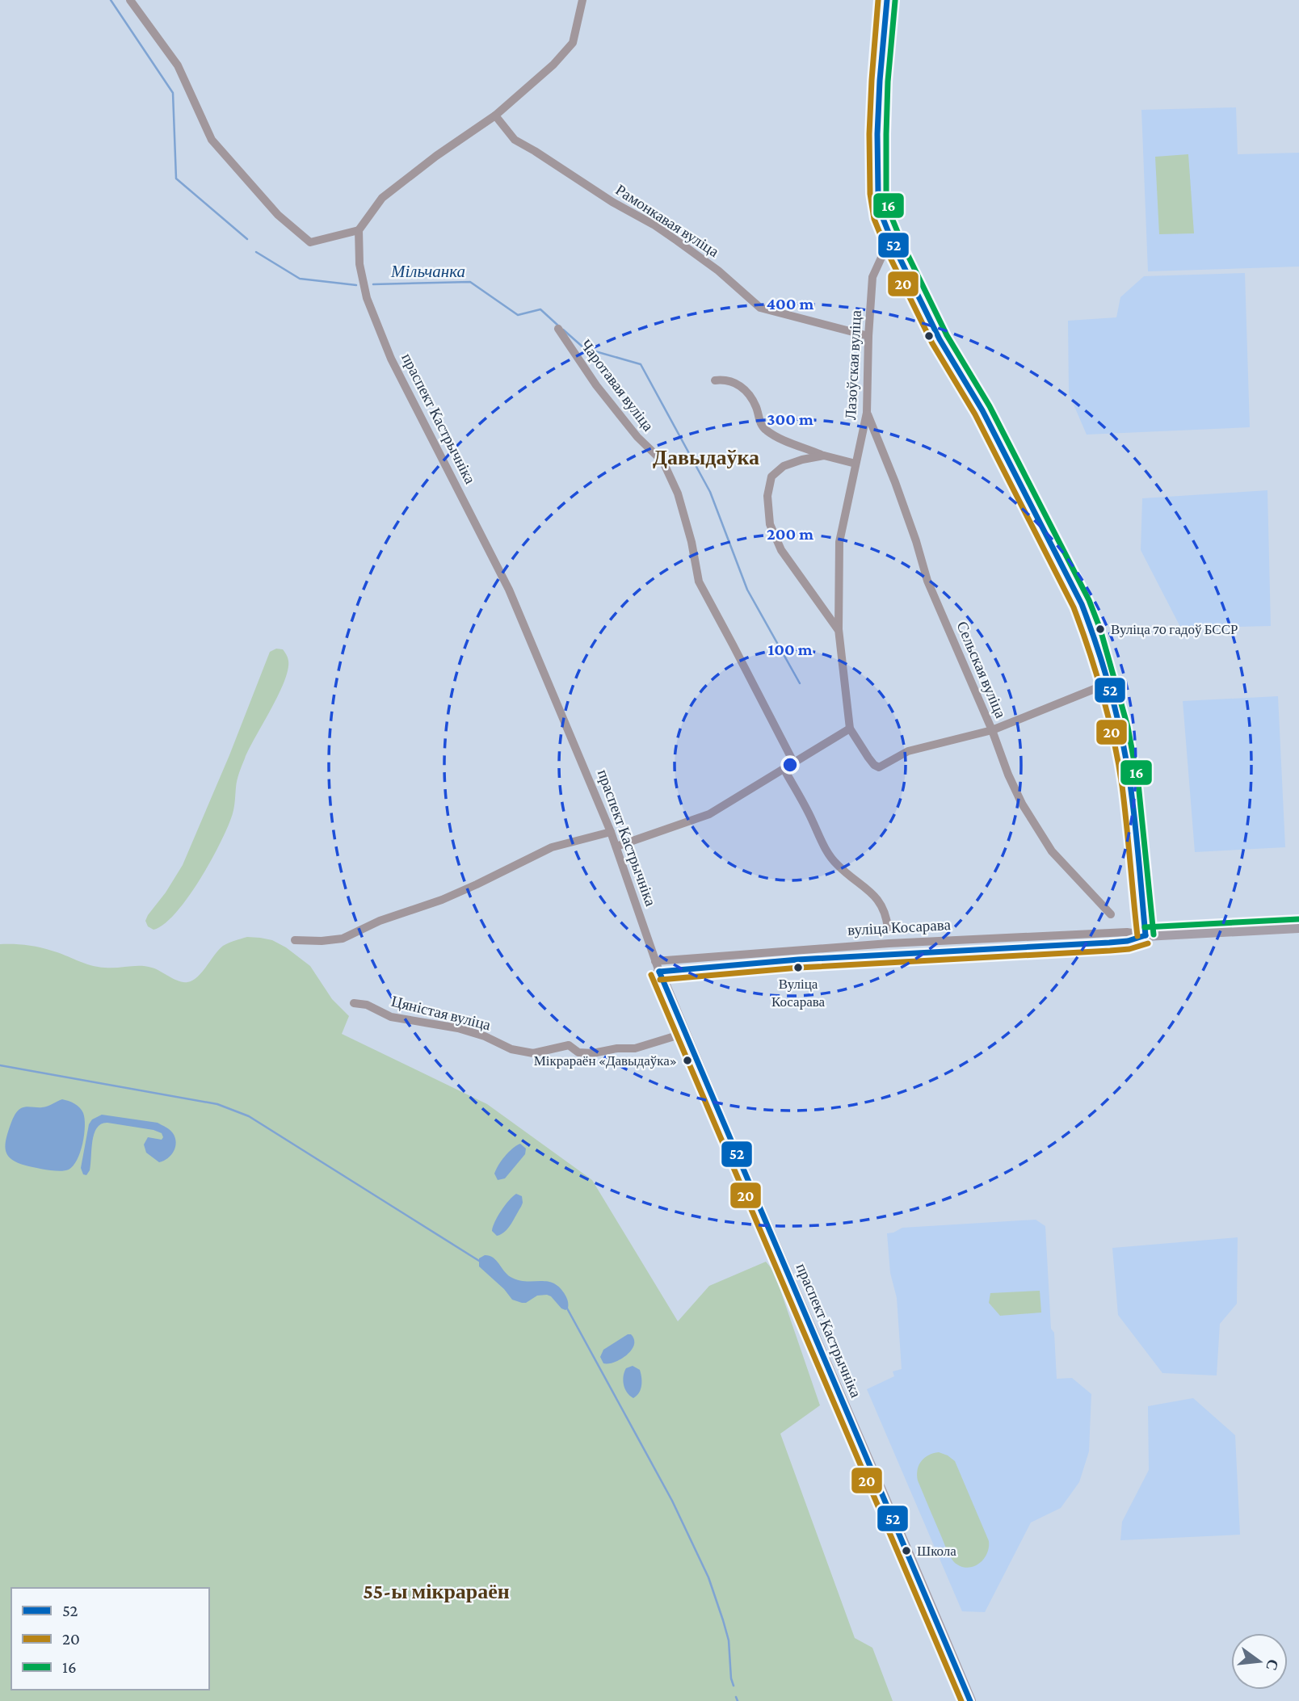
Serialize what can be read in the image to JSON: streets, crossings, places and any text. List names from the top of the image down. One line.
{"streets":{"street":["Рамонкавая вуліца","Лазоўская вуліца","Чаротавая вуліца","праспект Кастрычніка","Сельская вуліца","вуліца Косарава","Цяністая вуліца"]},"crossings":[["Рамонкавая вуліца","Лазоўская вуліца"],["Лазоўская вуліца","Сельская вуліца"],["праспект Кастрычніка","вуліца Косарава"],["праспект Кастрычніка","Цяністая вуліца"]],"districts":["Давыдаўка","55-ы мікрараён"],"water":["Мільчанка"],"places":["Вуліца 70 гадоў БССР","Вуліца Косарава","Мікрараён «Давыдаўка»","Школа"],"lines":["transit line 52","transit line 20","transit line 16"],"legend":["52","20","16"],"north":"right","rings":["400 m","300 m","200 m","100 m"]}
